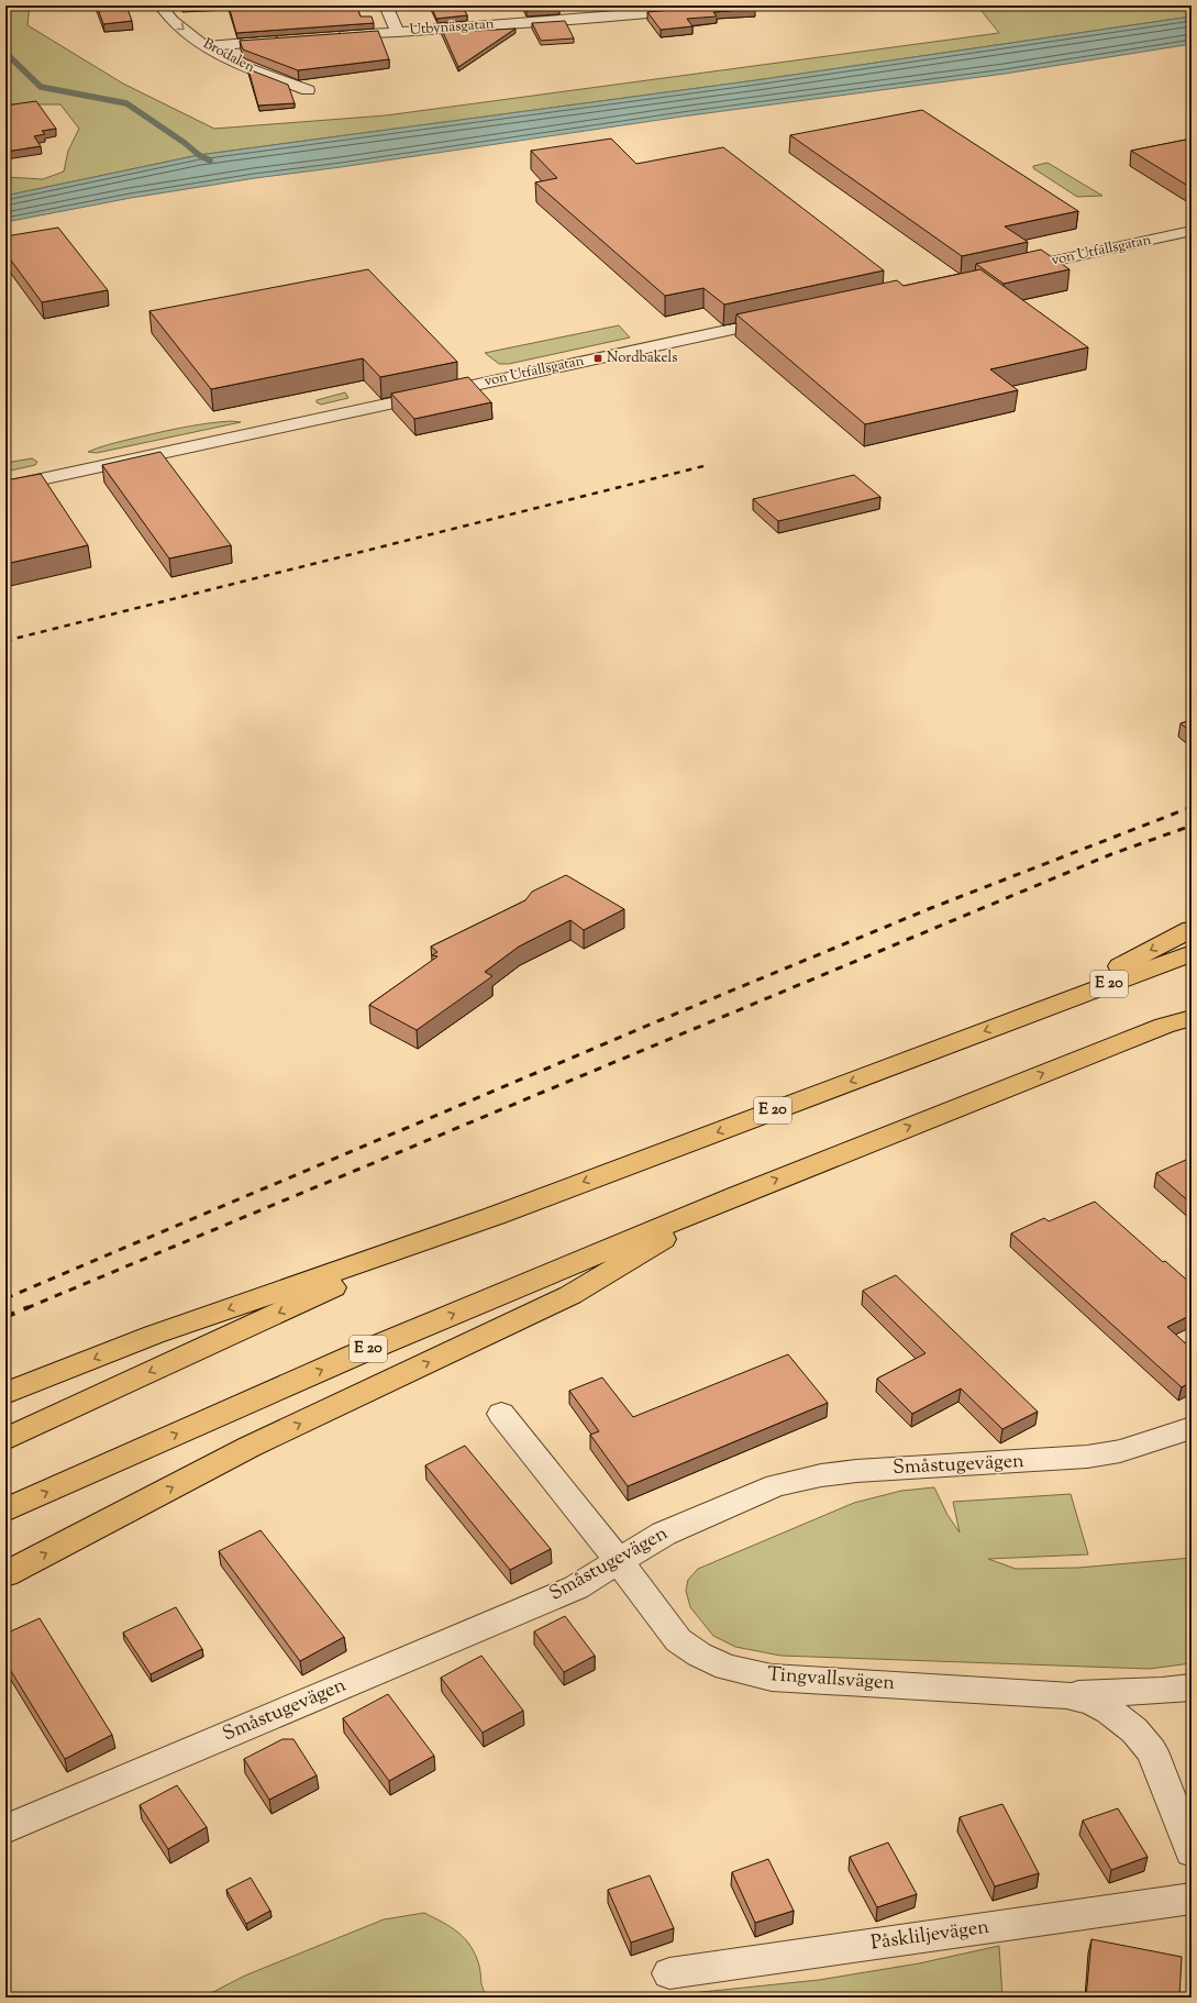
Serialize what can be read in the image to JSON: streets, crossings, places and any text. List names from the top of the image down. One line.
{"streets":{"highway":["E 20"],"street":["Utbynäsgatan","Brodalen","von Utfallsgatan","Småstugevägen","Tingvallsvägen","Påskliljevägen"]},"crossings":[["Småstugevägen","Tingvallsvägen"]],"places":{"transit":["Nordbakels"]}}
